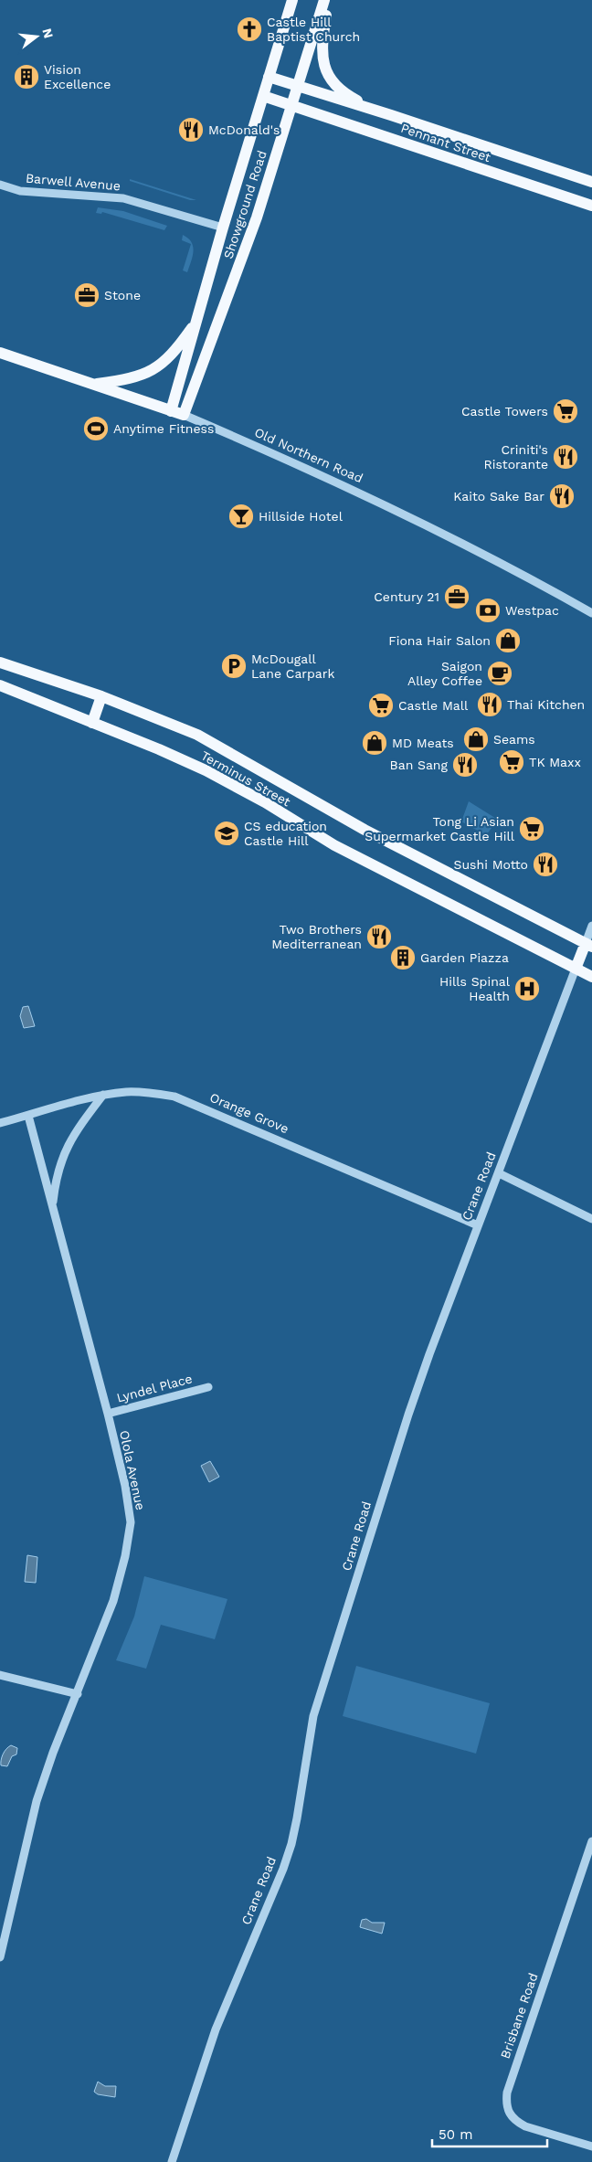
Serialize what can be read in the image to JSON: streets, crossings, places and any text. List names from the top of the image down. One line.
{"streets":{"main road":["Pennant Street","Showground Road","Old Northern Road","Terminus Street","Crane Road"],"street":["Barwell Avenue","Orange Grove","Lyndel Place","Olola Avenue","Brisbane Road"]},"crossings":[["Pennant Street","Showground Road"],["Barwell Avenue","Showground Road"],["Showground Road","Old Northern Road"],["Terminus Street","Crane Road"],["Orange Grove","Crane Road"],["Orange Grove","Olola Avenue"],["Lyndel Place","Olola Avenue"]],"places":{"church":["Castle Hill Baptist Church"],"building":["Vision Excellence","Garden Piazza"],"restaurant":["McDonald's","Criniti's Ristorante","Kaito Sake Bar","Thai Kitchen","Ban Sang","Sushi Motto","Two Brothers Mediterranean"],"office":["Stone","Century 21"],"supermarket":["Castle Towers","Castle Mall","TK Maxx","Tong Li Asian Supermarket Castle Hill"],"sports":["Anytime Fitness"],"bar":["Hillside Hotel"],"bank":["Westpac"],"shop":["Fiona Hair Salon","Seams","MD Meats"],"parking":["McDougall Lane Carpark"],"cafe":["Saigon Alley Coffee"],"school or university":["CS education Castle Hill"],"hospital":["Hills Spinal Health"]},"scale_bar":"50 m","north":"right"}
